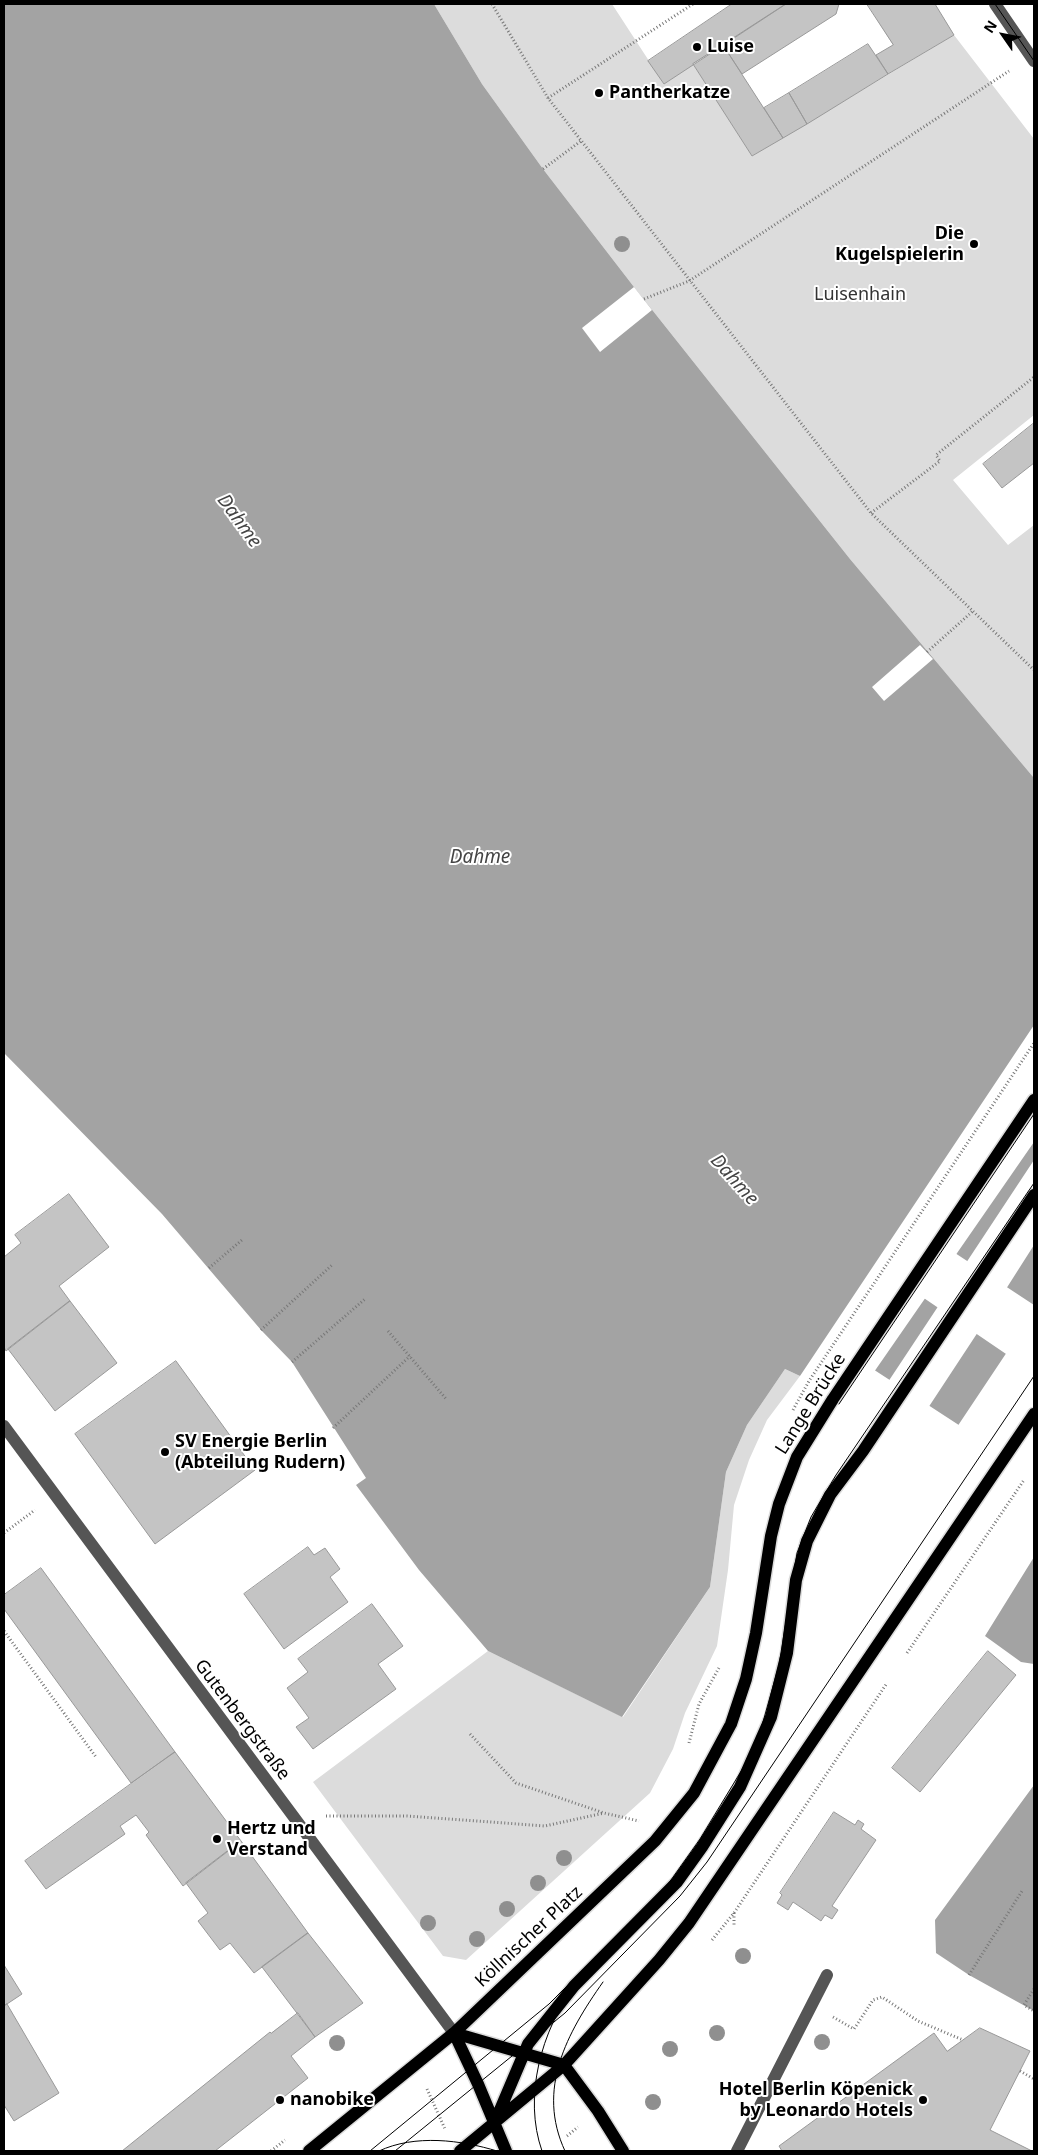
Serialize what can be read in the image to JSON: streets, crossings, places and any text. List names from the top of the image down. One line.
{"streets":{"main road":["Lange Brücke","Köllnischer Platz"],"street":["Gutenbergstraße"]},"crossings":[["Lange Brücke","Köllnischer Platz"],["Gutenbergstraße","Köllnischer Platz"]],"water":["Dahme"],"parks":["Luisenhain"],"places":["Luise","Pantherkatze","Die Kugelspielerin","SV Energie Berlin (Abteilung Rudern)","Hertz und Verstand","nanobike","Hotel Berlin Köpenick by Leonardo Hotels"],"north":"top left"}
